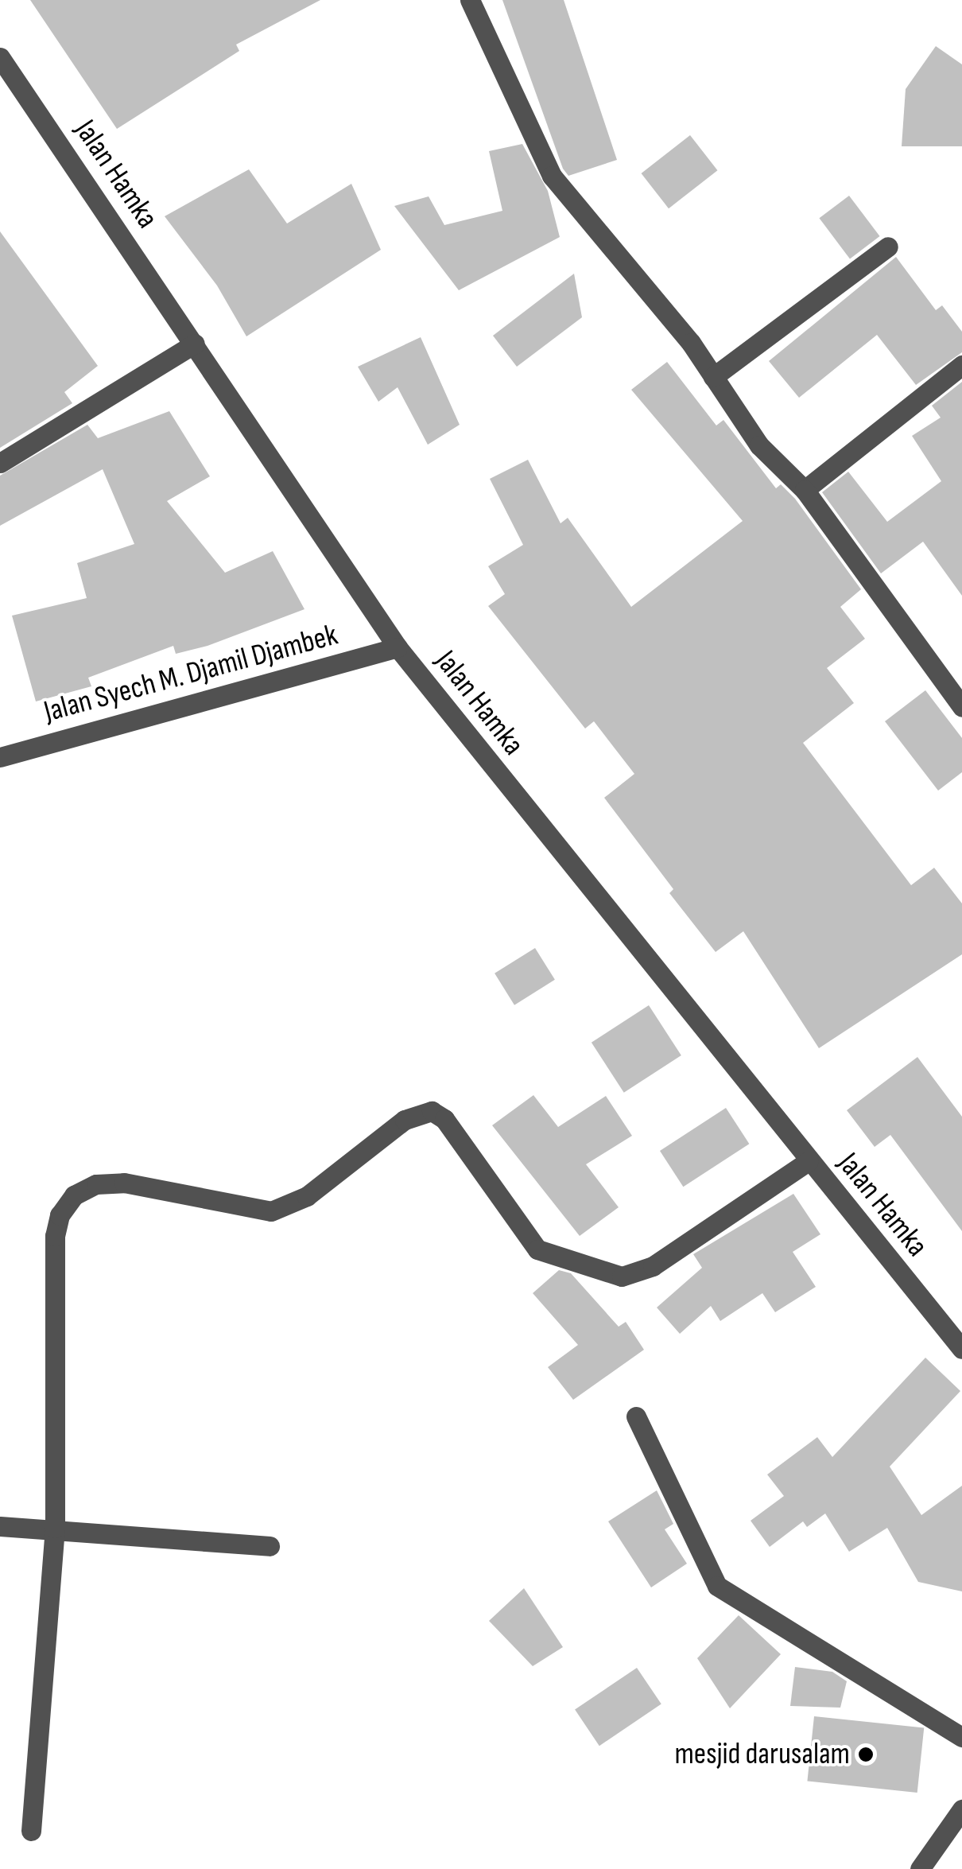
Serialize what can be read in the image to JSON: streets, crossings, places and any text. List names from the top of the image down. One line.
{"streets":{"street":["Jalan Hamka","Jalan Syech M. Djamil Djambek"]},"crossings":[["Jalan Hamka","Jalan Syech M. Djamil Djambek"]],"places":["mesjid darusalam"]}
